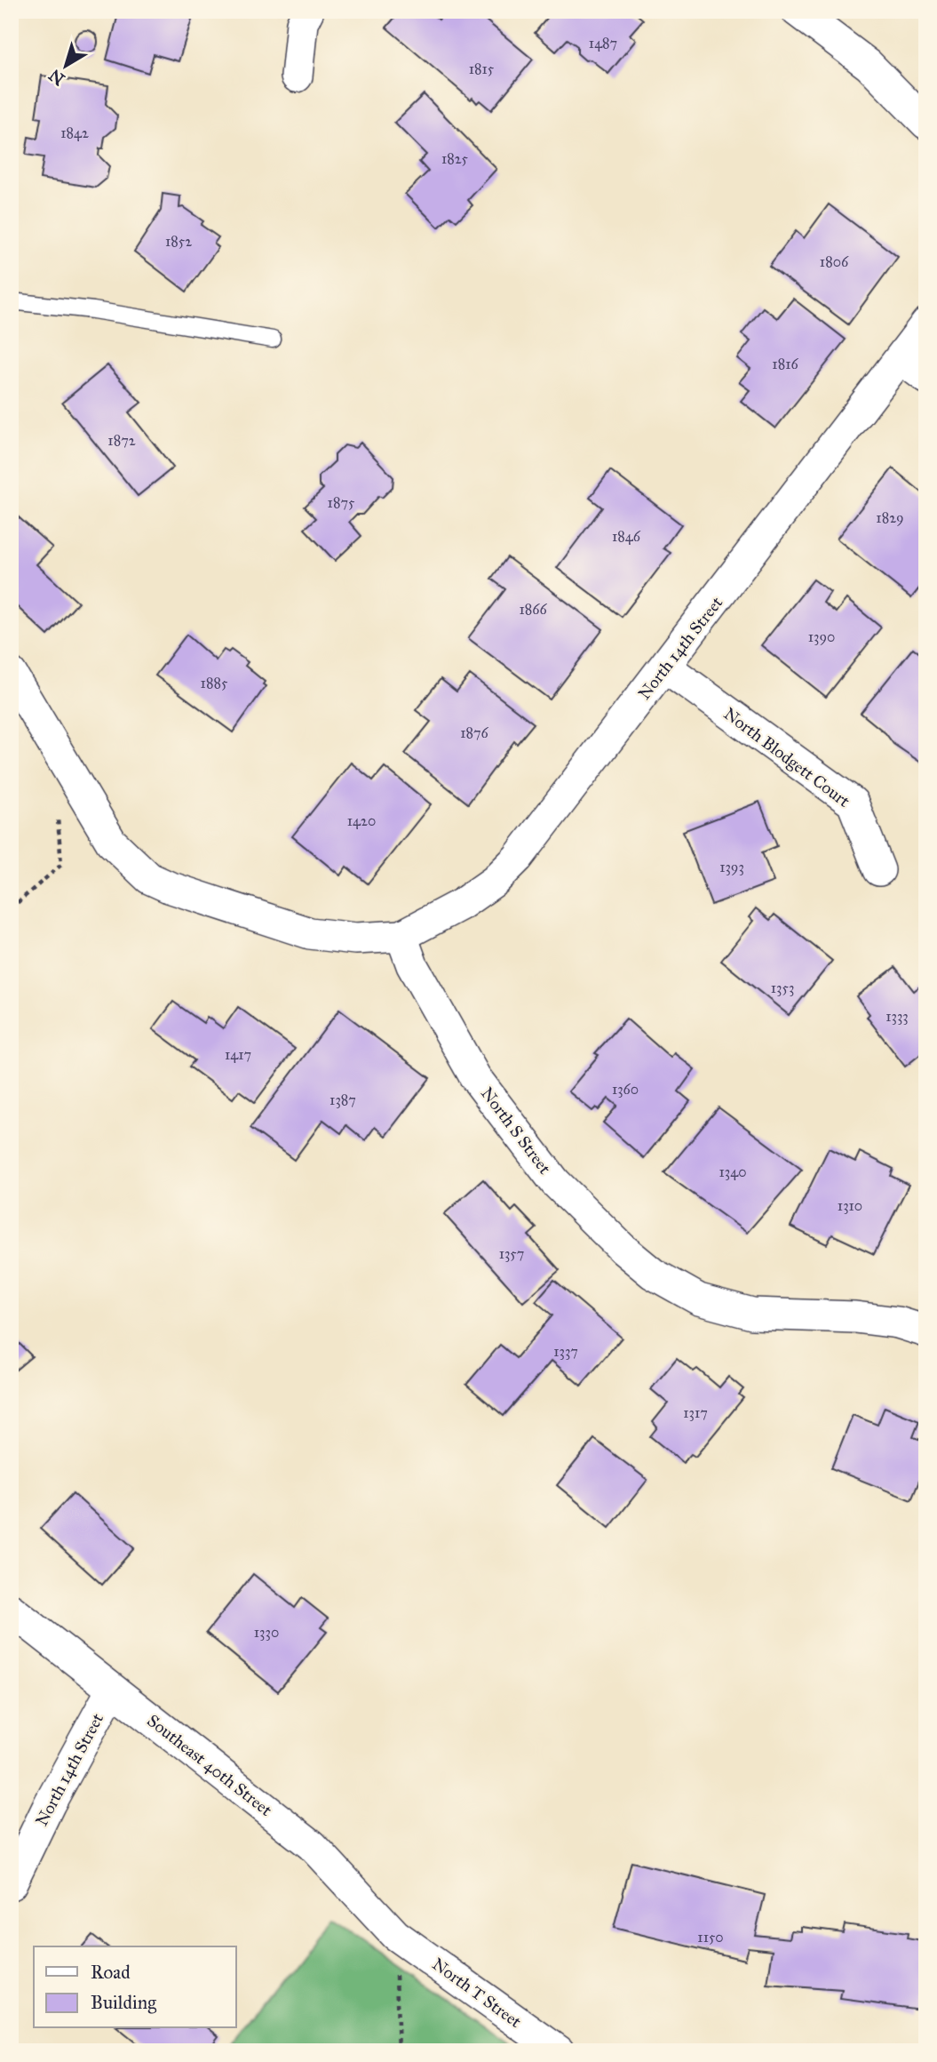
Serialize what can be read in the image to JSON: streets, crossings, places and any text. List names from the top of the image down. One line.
{"streets":{"street":["North 14th Street","North Blodgett Court","North S Street","Southeast 40th Street","North T Street"]},"crossings":[["North 14th Street","North Blodgett Court"],["North 14th Street","North S Street"],["North 14th Street","Southeast 40th Street"],["Southeast 40th Street","North T Street"]],"house_numbers":["1487","1815","1842","1825","1852","1806","1816","1872","1875","1829","1846","1866","1390","1885","1876","1420","1393","1353","1333","1417","1360","1387","1340","1310","1357","1337","1317","1330","1150"],"legend":["Road","Building"],"north":"bottom left"}
